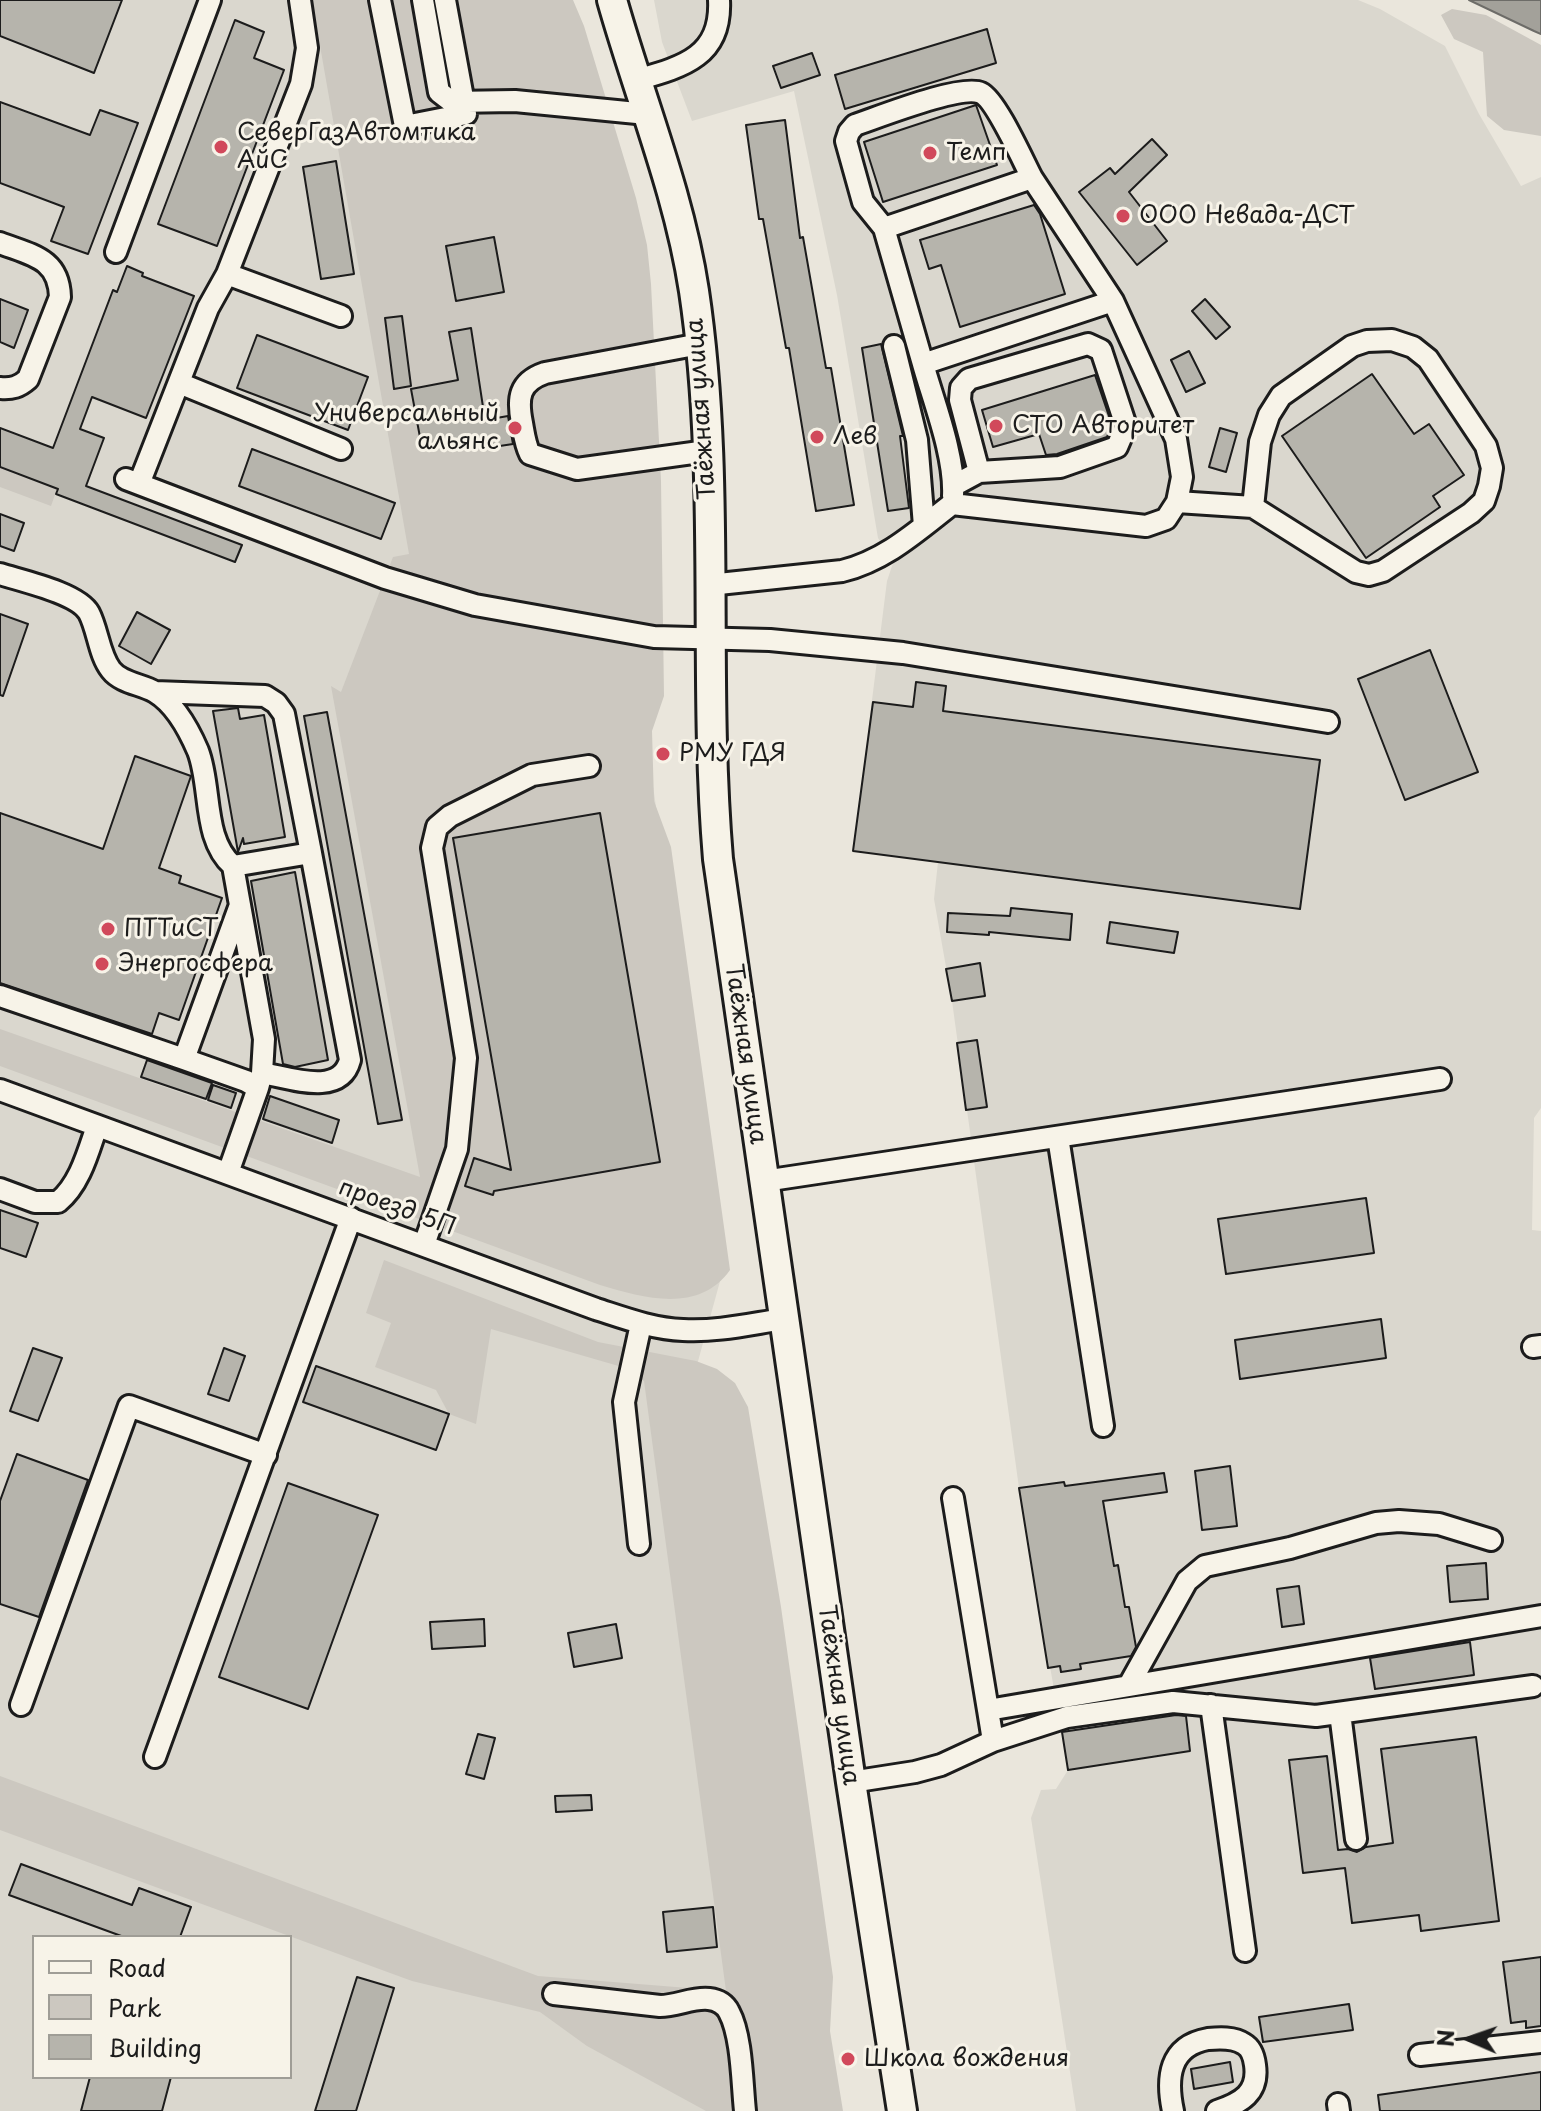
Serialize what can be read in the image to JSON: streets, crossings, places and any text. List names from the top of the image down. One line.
{"streets":{"highway":["Таёжная улица"],"street":["проезд 5П"]},"crossings":[["Таёжная улица","проезд 5П"]],"places":["СеверГазАвтомтика АйС","Темп","ООО Невада-ДСТ","СТО Авторитет","Универсальный альянс","Лев","РМУ ГДЯ","ПТТиСТ","Энергосфера","Школа вождения"],"legend":["Road","Park","Building"],"north":"left"}
